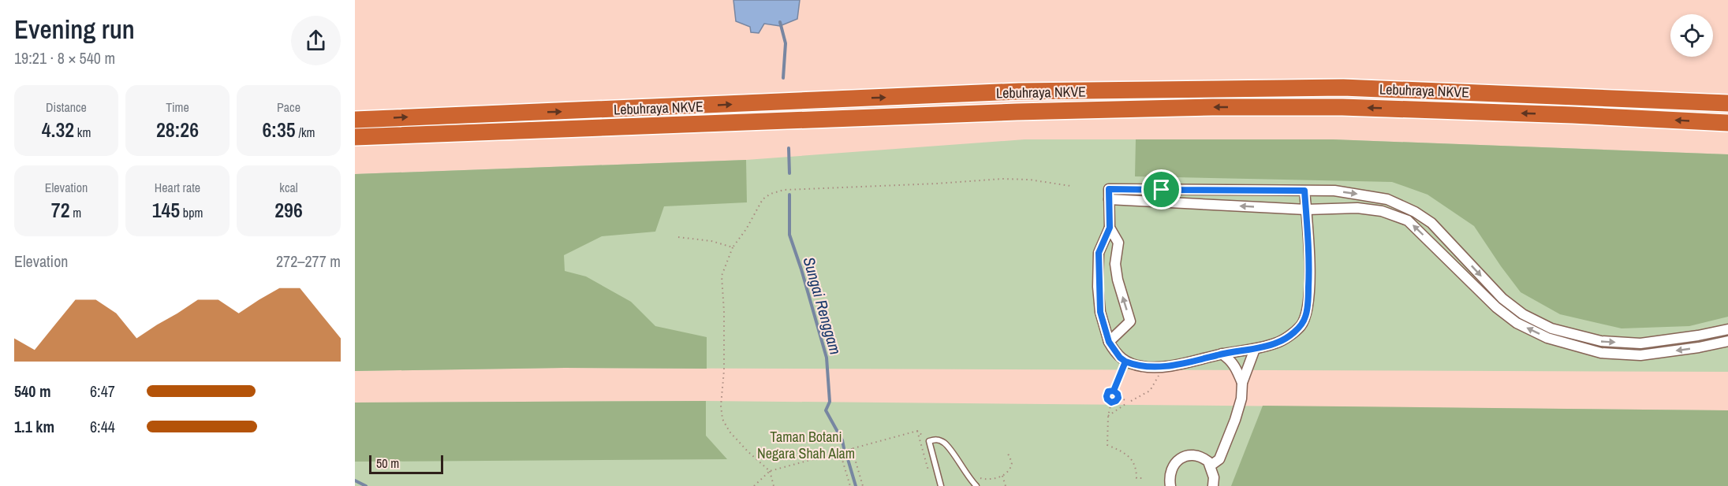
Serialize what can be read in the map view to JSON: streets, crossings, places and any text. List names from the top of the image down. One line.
{"streets":{"highway":["Lebuhraya NKVE"]},"water":["Sungai Renggam"],"parks":["Taman Botani Negara Shah Alam"],"scale_bar":"50 m","page":{"heading":["Evening run","19:21 · 8 × 540 m"],"stats":[["Distance","4.32 km"],["Time","28:26"],["Pace","6:35 /km"],["Elevation","72 m"],["Heart rate","145 bpm"],["kcal","296"]],"chart":["Elevation","272–277 m"],"list":[{"name":"540 m","note":"6:47"},{"name":"1.1 km","note":"6:44"}],"scale":"50 m"}}
